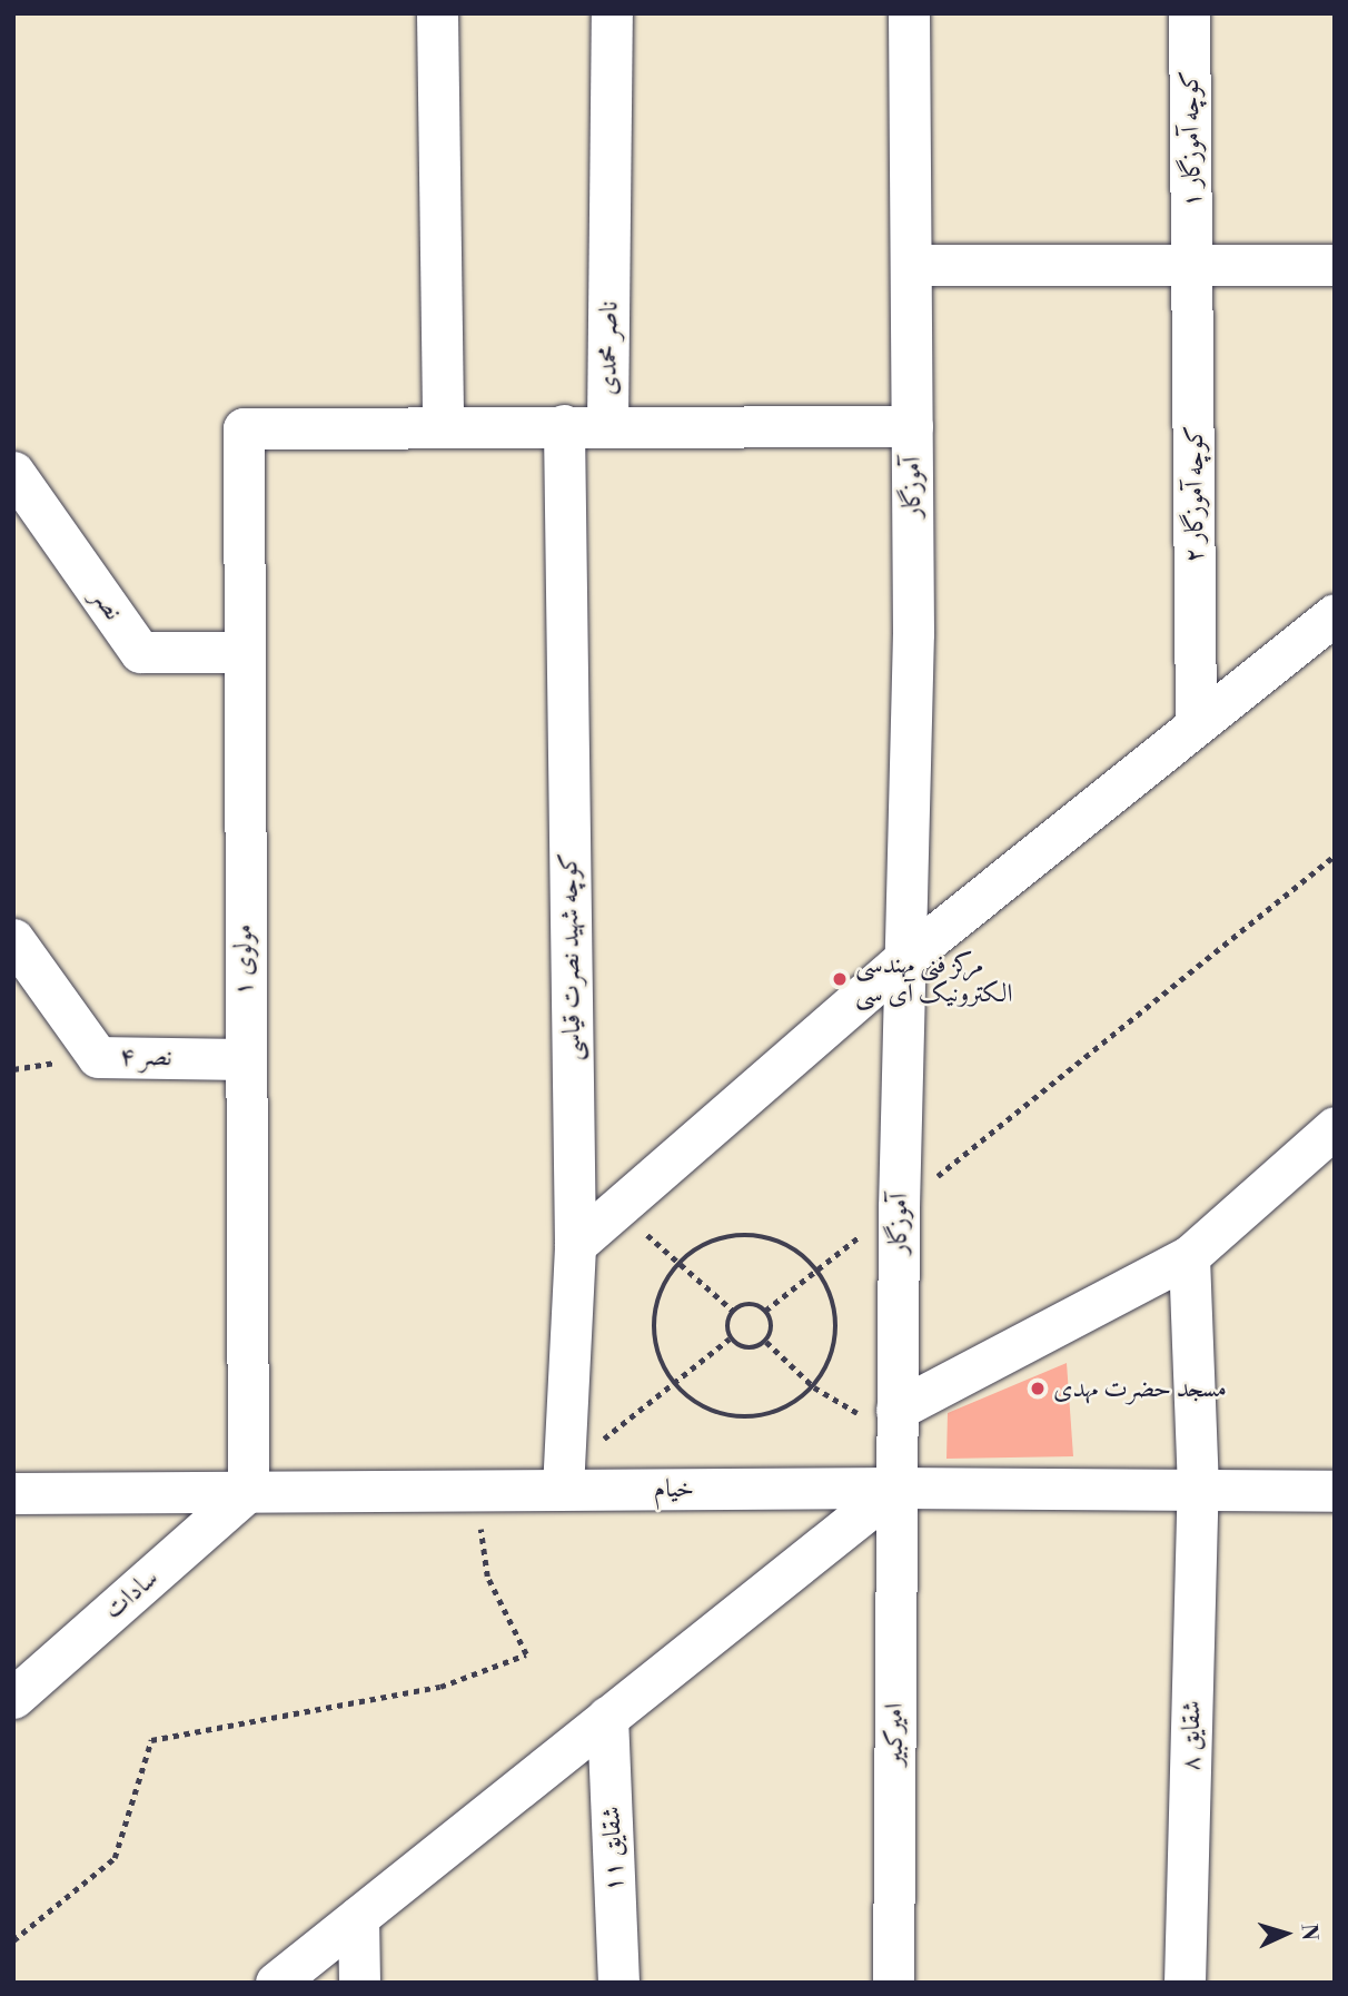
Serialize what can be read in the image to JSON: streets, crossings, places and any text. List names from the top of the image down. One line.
{"streets":{"street":["کوچه آموزگار ۱","ناصر محمدی","آموزگار","کوچه آموزگار ۲","نصر","کوچه شهید نصرت قیاسی","مولوی ۱","نصر ۴","خیام","سادات","امیرکبیر","شقایق ۸","شقایق ۱۱"]},"crossings":[["کوچه آموزگار ۱","کوچه آموزگار ۲"],["ناصر محمدی","آموزگار"],["آموزگار","خیام"],["آموزگار","امیرکبیر"],["نصر","مولوی ۱"],["کوچه شهید نصرت قیاسی","خیام"],["مولوی ۱","نصر ۴"],["مولوی ۱","خیام"],["مولوی ۱","سادات"],["خیام","سادات"],["خیام","امیرکبیر"],["خیام","شقایق ۸"]],"places":["مرکز فنی مهندسی الکترونیک آی سی","مسجد حضرت مهدی"],"north":"right"}
